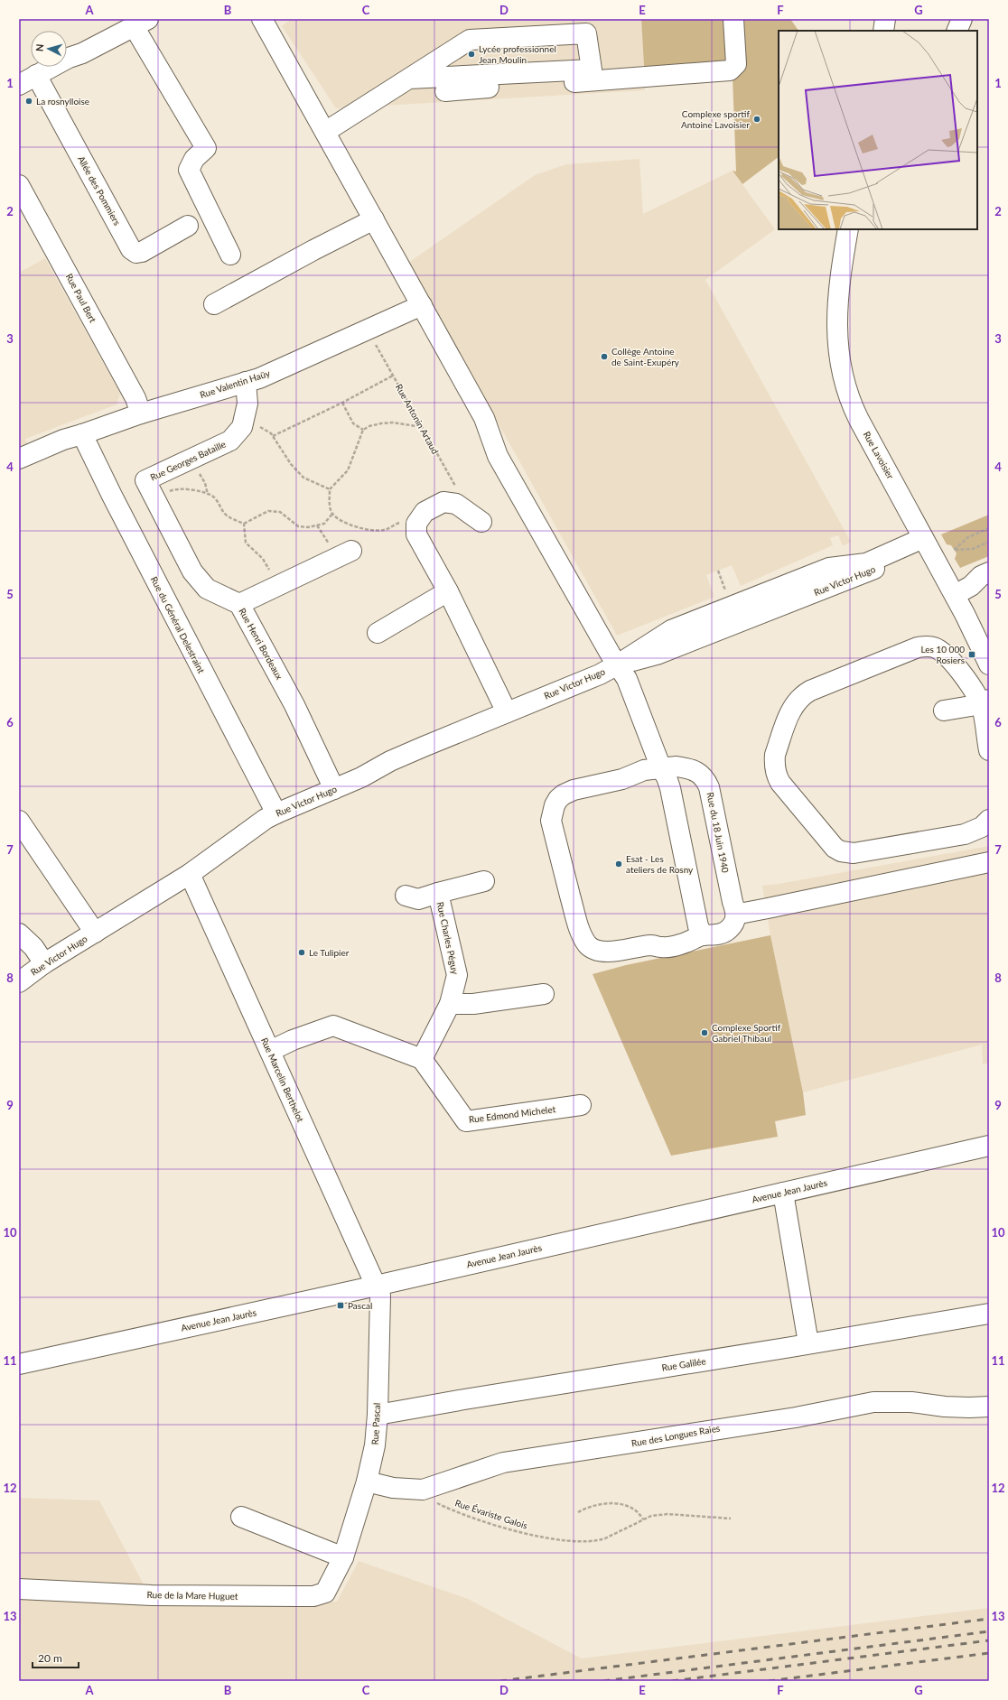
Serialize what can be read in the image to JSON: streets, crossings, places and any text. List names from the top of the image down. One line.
{"streets":{"street":["Allée des Pommiers","Rue Paul Bert","Rue Valentin Haüy","Rue Lavoisier","Rue Georges Bataille","Rue Victor Hugo","Rue du Général Delestraint","Rue Henri Bordeaux","Rue du 18 Juin 1940","Rue Charles Péguy","Rue Marcelin Berthelot","Rue Edmond Michelet","Avenue Jean Jaurès","Rue Galilée","Rue Pascal","Rue des Longues Raies","Rue de la Mare Huguet"],"path":["Rue Antonin Artaud","Rue Évariste Galois"]},"crossings":[["Rue Paul Bert","Rue Valentin Haüy"],["Rue Valentin Haüy","Rue Antonin Artaud"],["Rue Valentin Haüy","Rue Georges Bataille"],["Rue Valentin Haüy","Rue du Général Delestraint"],["Rue Lavoisier","Rue Victor Hugo"],["Rue Georges Bataille","Rue Henri Bordeaux"],["Rue Victor Hugo","Rue du Général Delestraint"],["Rue Victor Hugo","Rue Henri Bordeaux"],["Rue Victor Hugo","Rue Marcelin Berthelot"],["Rue Charles Péguy","Rue Edmond Michelet"],["Rue Marcelin Berthelot","Avenue Jean Jaurès"],["Rue Marcelin Berthelot","Rue Pascal"],["Avenue Jean Jaurès","Rue Pascal"],["Rue Galilée","Rue Pascal"],["Rue Pascal","Rue des Longues Raies"],["Rue Pascal","Rue de la Mare Huguet"],["Rue des Longues Raies","Rue Évariste Galois"]],"places":{"other":["Lycée professionnel Jean Moulin","La rosnylloise","Complexe sportif Antoine Lavoisier","Collège Antoine de Saint-Exupéry","Esat - Les ateliers de Rosny","Le Tulipier","Complexe Sportif Gabriel Thibaul"],"transit":["Les 10 000 Rosiers","Pascal"]},"scale_bar":"20 m","north":"left","grid":{"columns":["A","B","C","D","E","F","G"],"rows":["1","2","3","4","5","6","7","8","9","10","11","12","13"]}}
